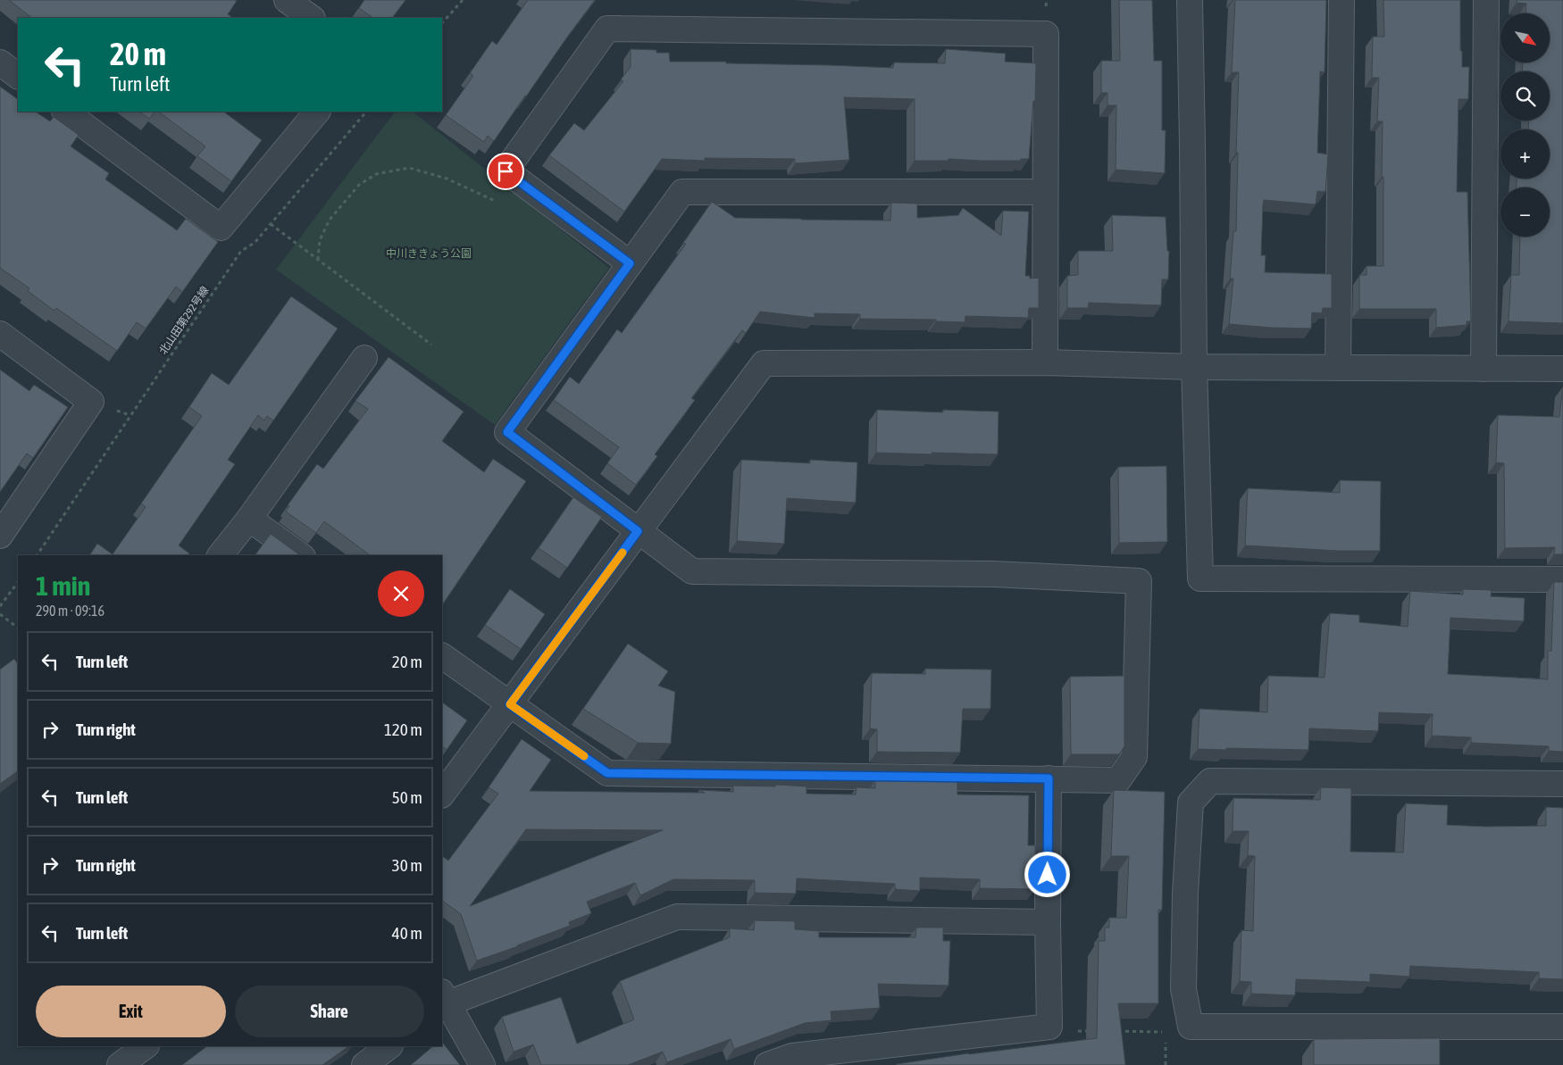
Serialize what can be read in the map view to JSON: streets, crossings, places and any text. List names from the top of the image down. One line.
{"streets":{"path":["北山田第292号線"]},"parks":["中川ききょう公園"],"north":"bottom right","page":{"map_buttons":["+","−"],"turn":["20 m","Turn left"],"heading":["1 min","290 m · 09:16"],"list":[{"name":"Turn left","value":"20 m"},{"name":"Turn right","value":"120 m"},{"name":"Turn left","value":"50 m"},{"name":"Turn right","value":"30 m"},{"name":"Turn left","value":"40 m"}],"buttons":["Exit","Share"]}}
